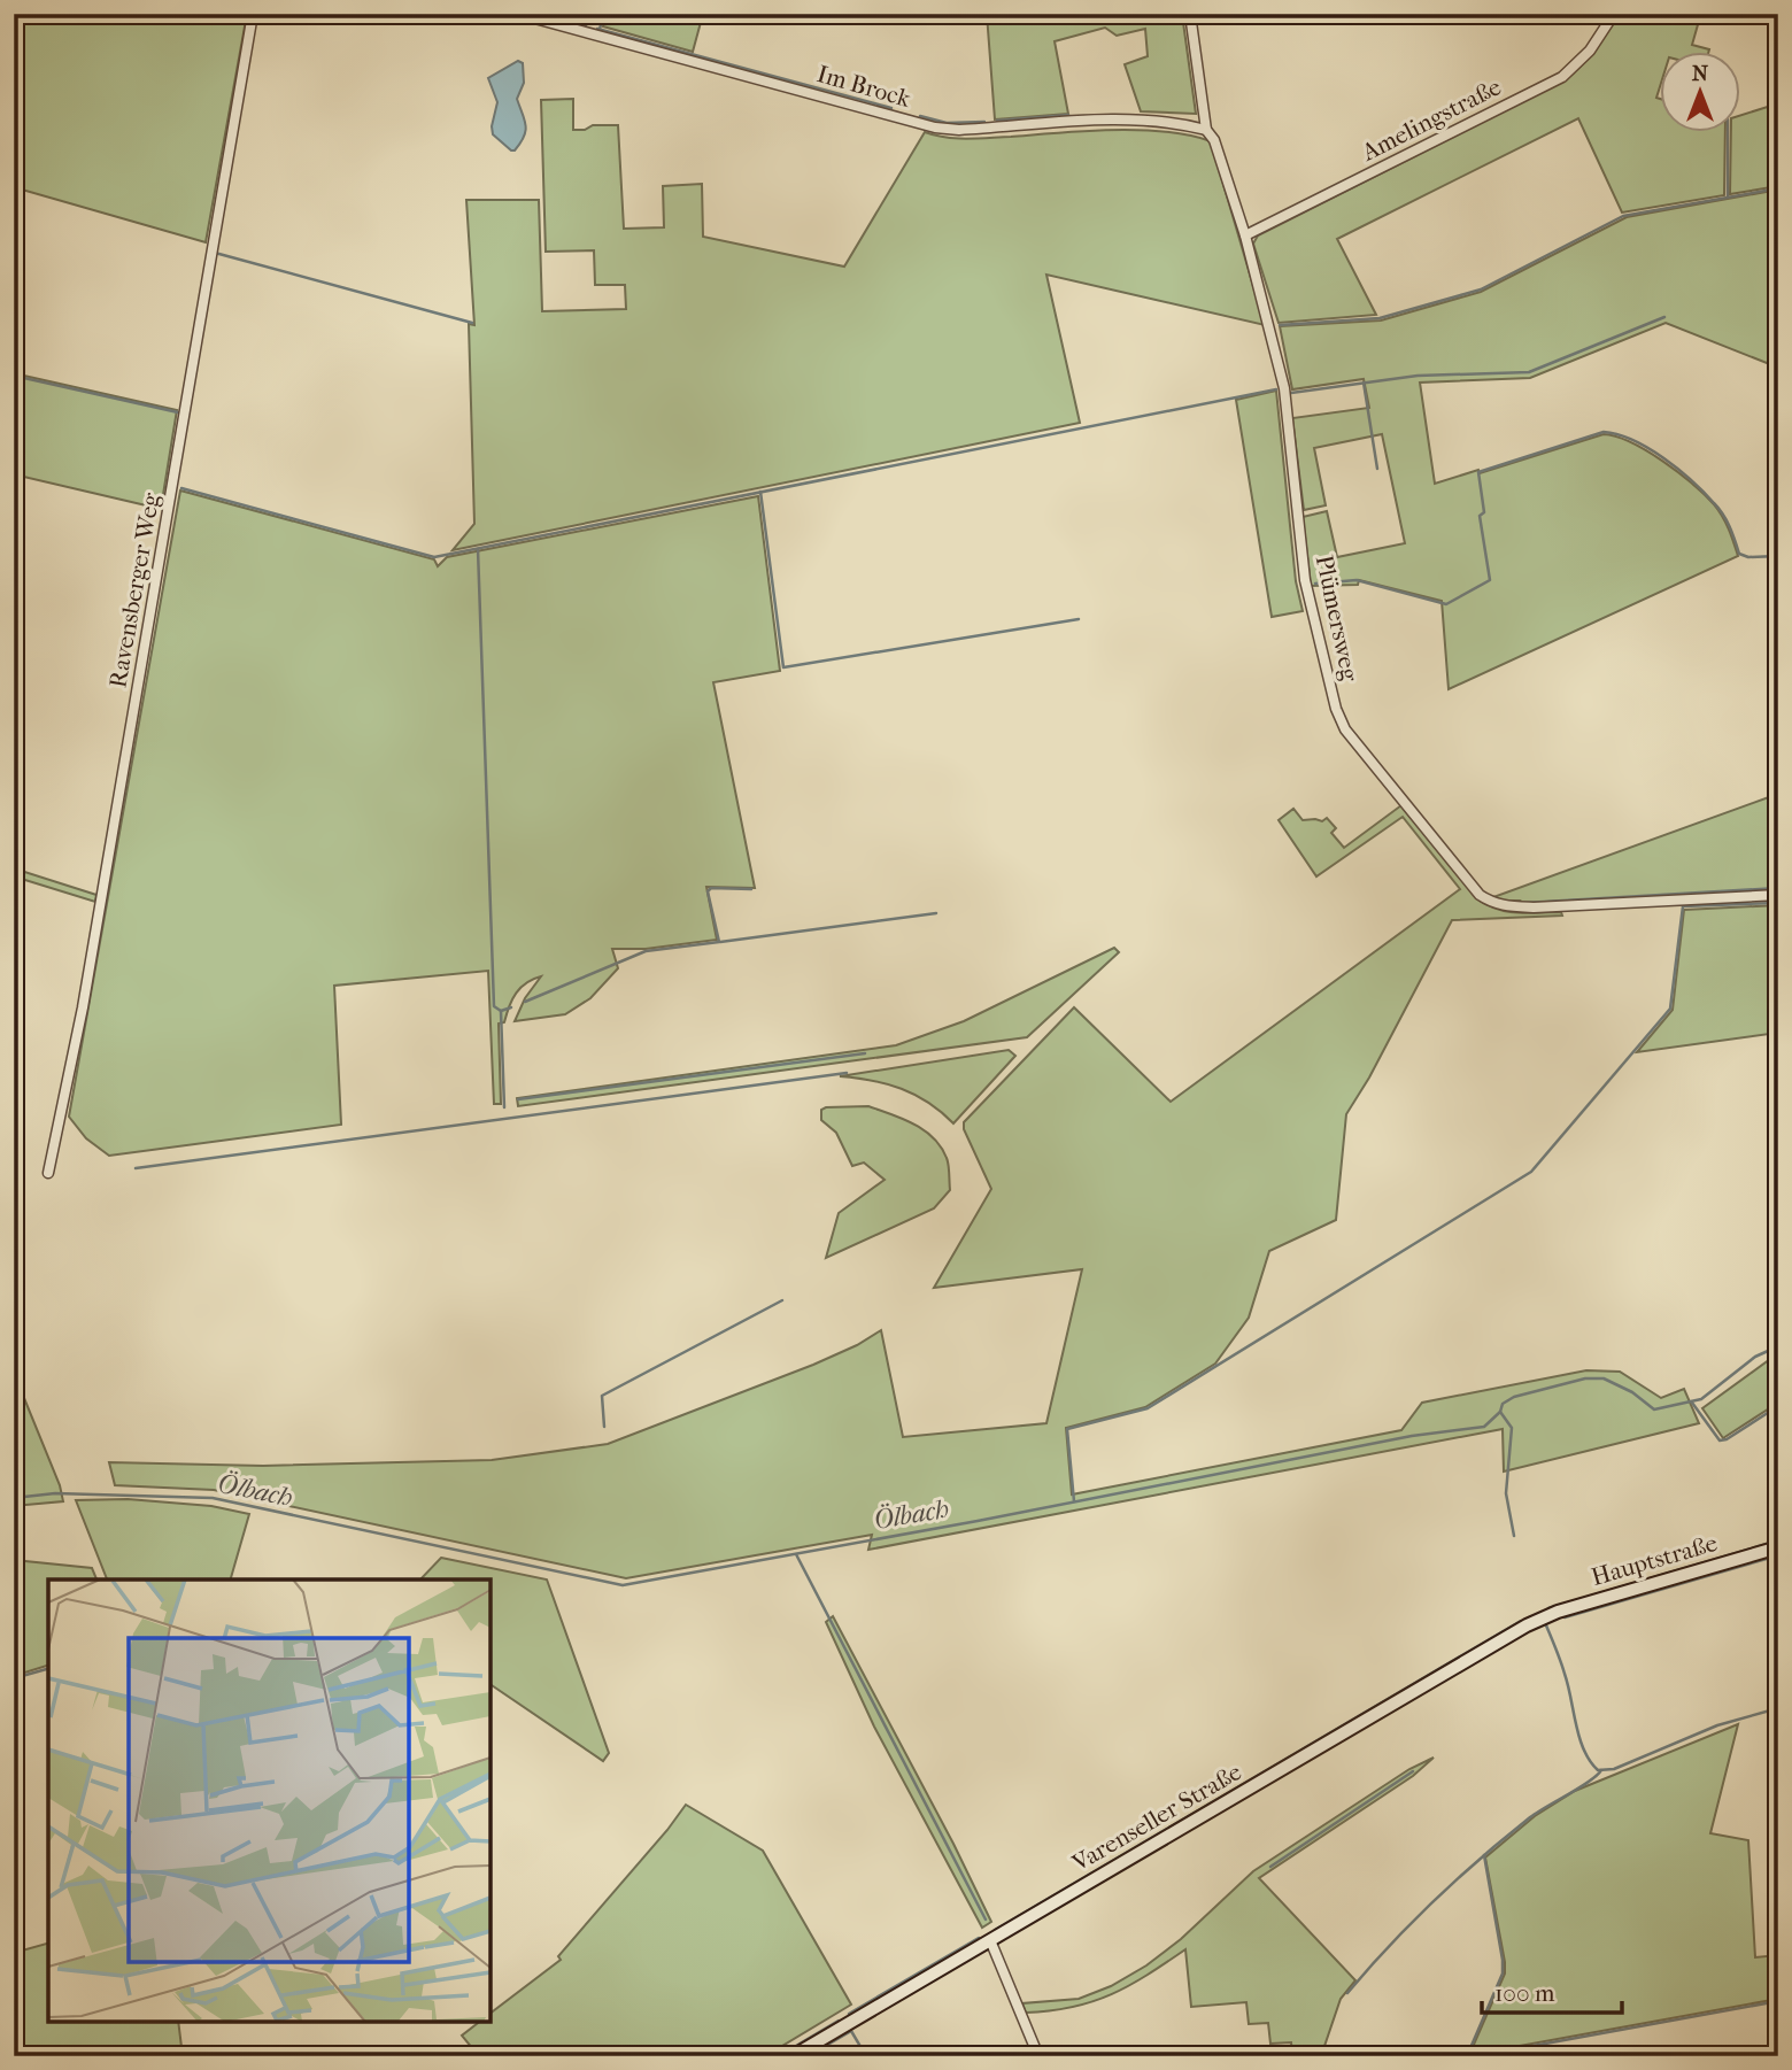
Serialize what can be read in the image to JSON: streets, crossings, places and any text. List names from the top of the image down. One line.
{"streets":{"main road":["Hauptstraße","Varenseller Straße"],"street":["Im Brock","Amelingstraße","Ravensberger Weg","Plümersweg"]},"crossings":[["Im Brock","Plümersweg"],["Amelingstraße","Plümersweg"],["Hauptstraße","Varenseller Straße"]],"water":["Ölbach"],"scale_bar":"100 m","north":"top"}
